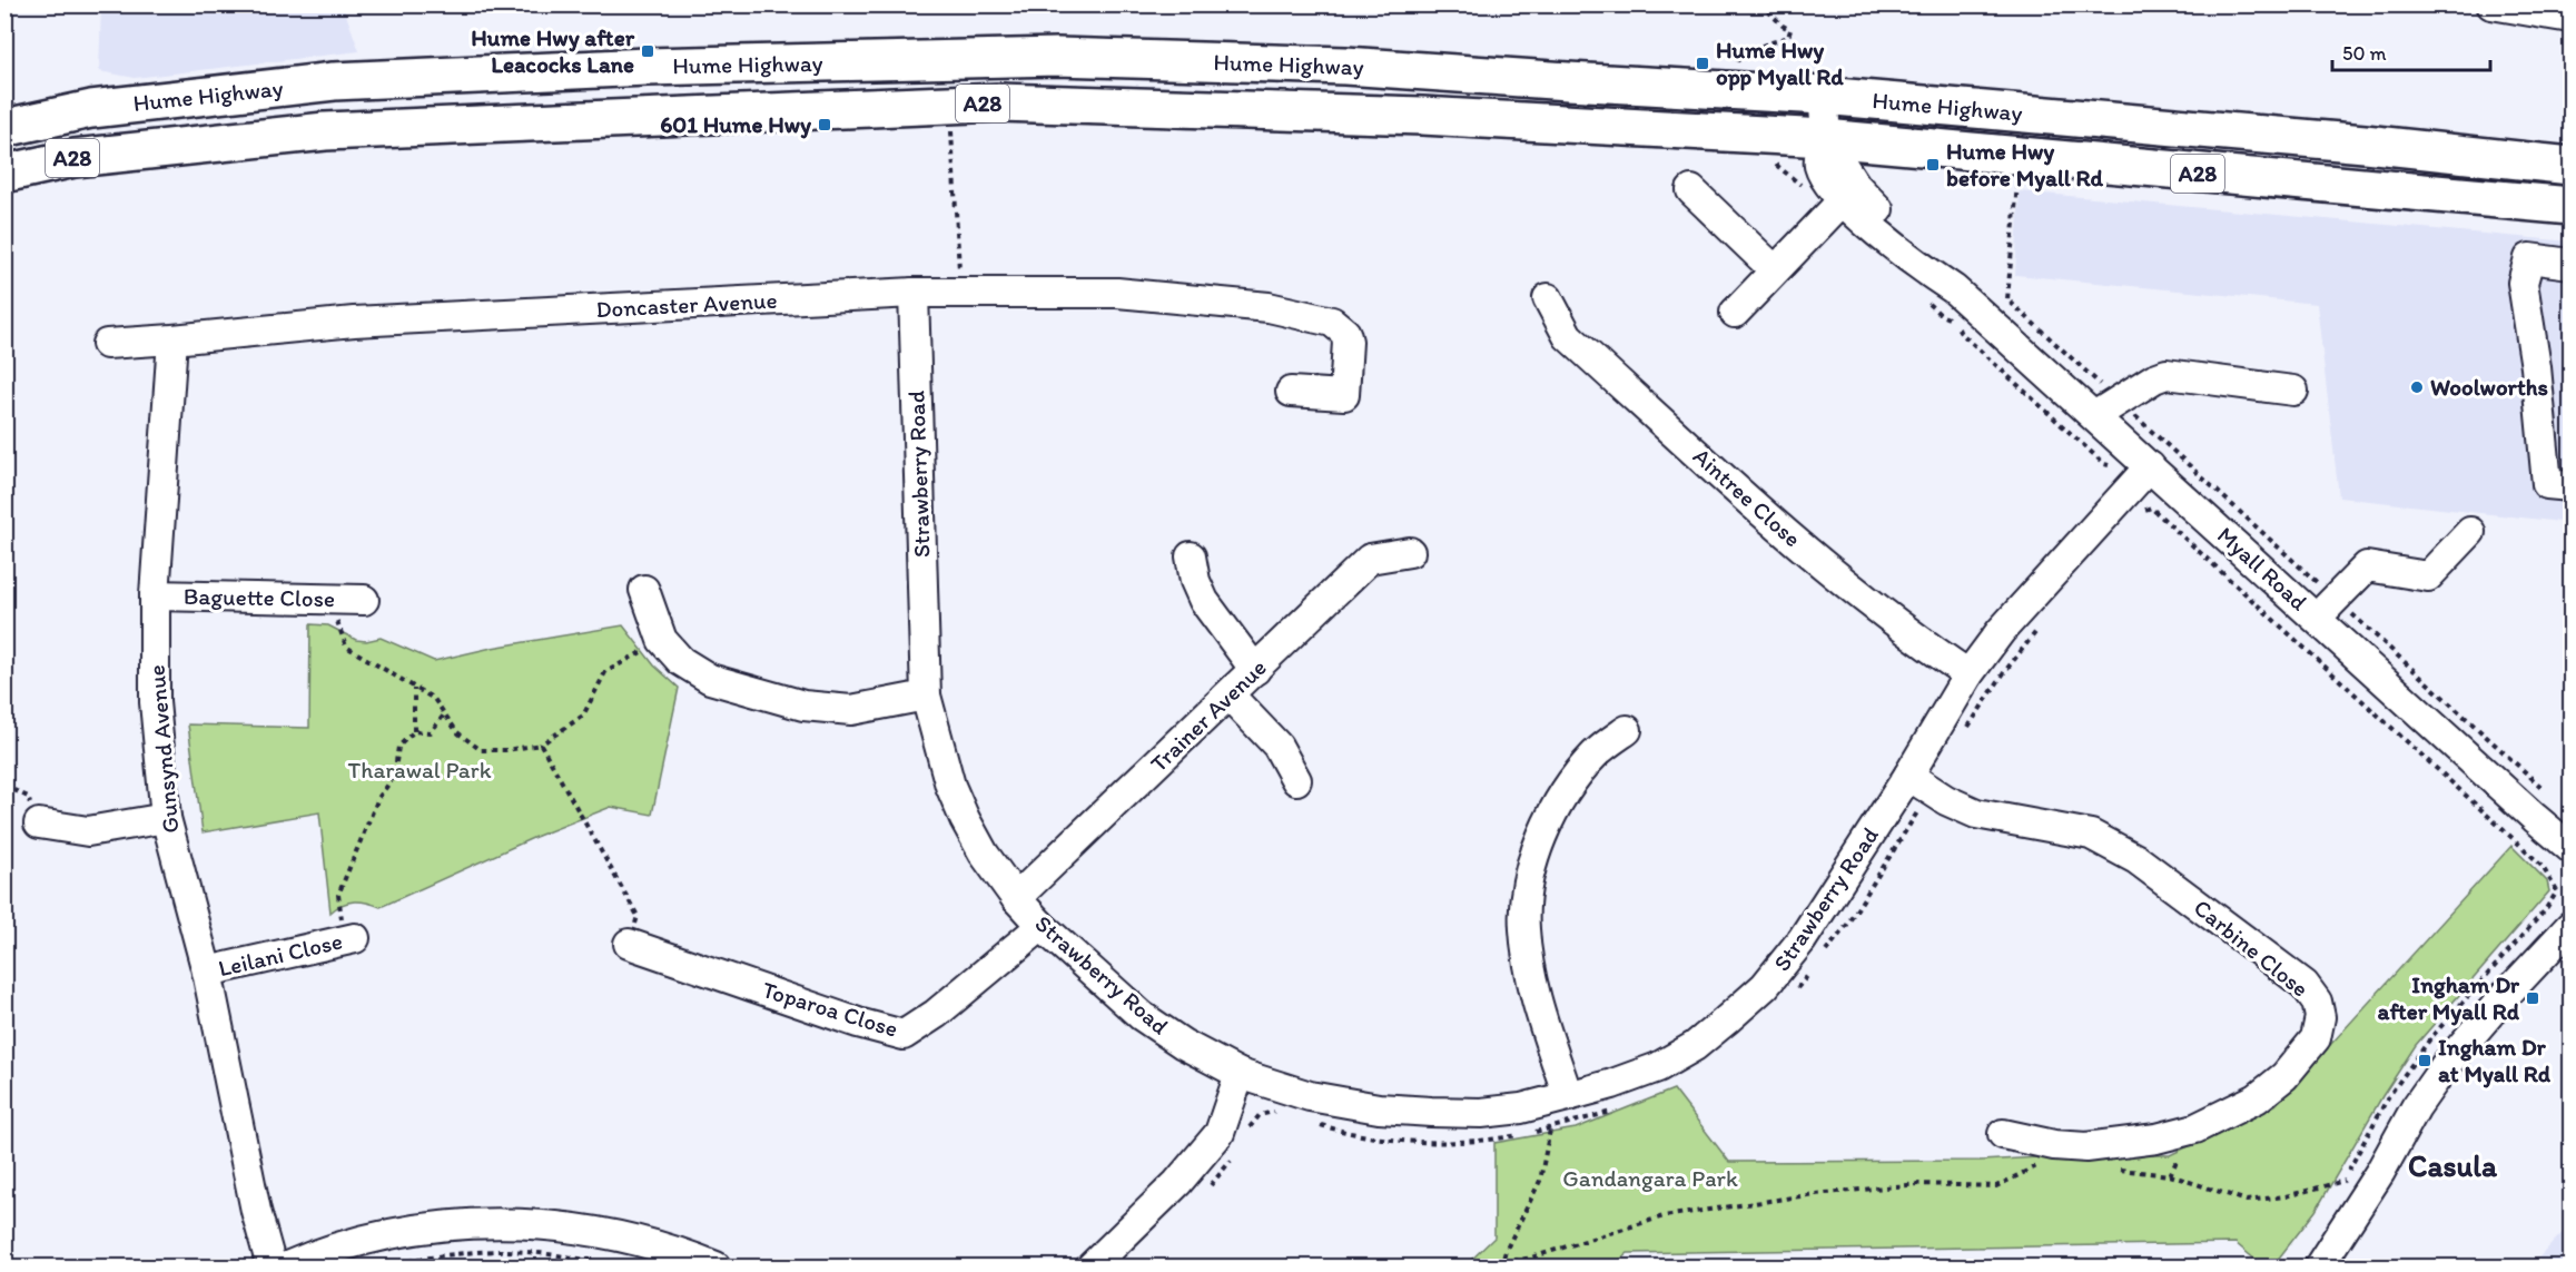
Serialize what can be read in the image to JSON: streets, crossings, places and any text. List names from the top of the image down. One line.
{"streets":{"highway":["Hume Highway","A28"],"street":["Doncaster Avenue","Strawberry Road","Aintree Close","Myall Road","Baguette Close","Trainer Avenue","Gunsynd Avenue","Carbine Close","Leilani Close","Toparoa Close"]},"crossings":[["Hume Highway","Myall Road"],["Doncaster Avenue","Strawberry Road"],["Doncaster Avenue","Gunsynd Avenue"],["Strawberry Road","Aintree Close"],["Strawberry Road","Myall Road"],["Strawberry Road","Trainer Avenue"],["Strawberry Road","Carbine Close"],["Strawberry Road","Toparoa Close"],["Baguette Close","Gunsynd Avenue"],["Gunsynd Avenue","Leilani Close"]],"districts":["Casula"],"parks":["Tharawal Park","Gandangara Park"],"places":{"transit":["Hume Hwy after Leacocks Lane","Hume Hwy opp Myall Rd","601 Hume Hwy","Hume Hwy before Myall Rd","Ingham Dr after Myall Rd","Ingham Dr at Myall Rd"],"other":["Woolworths"]},"scale_bar":"50 m"}
